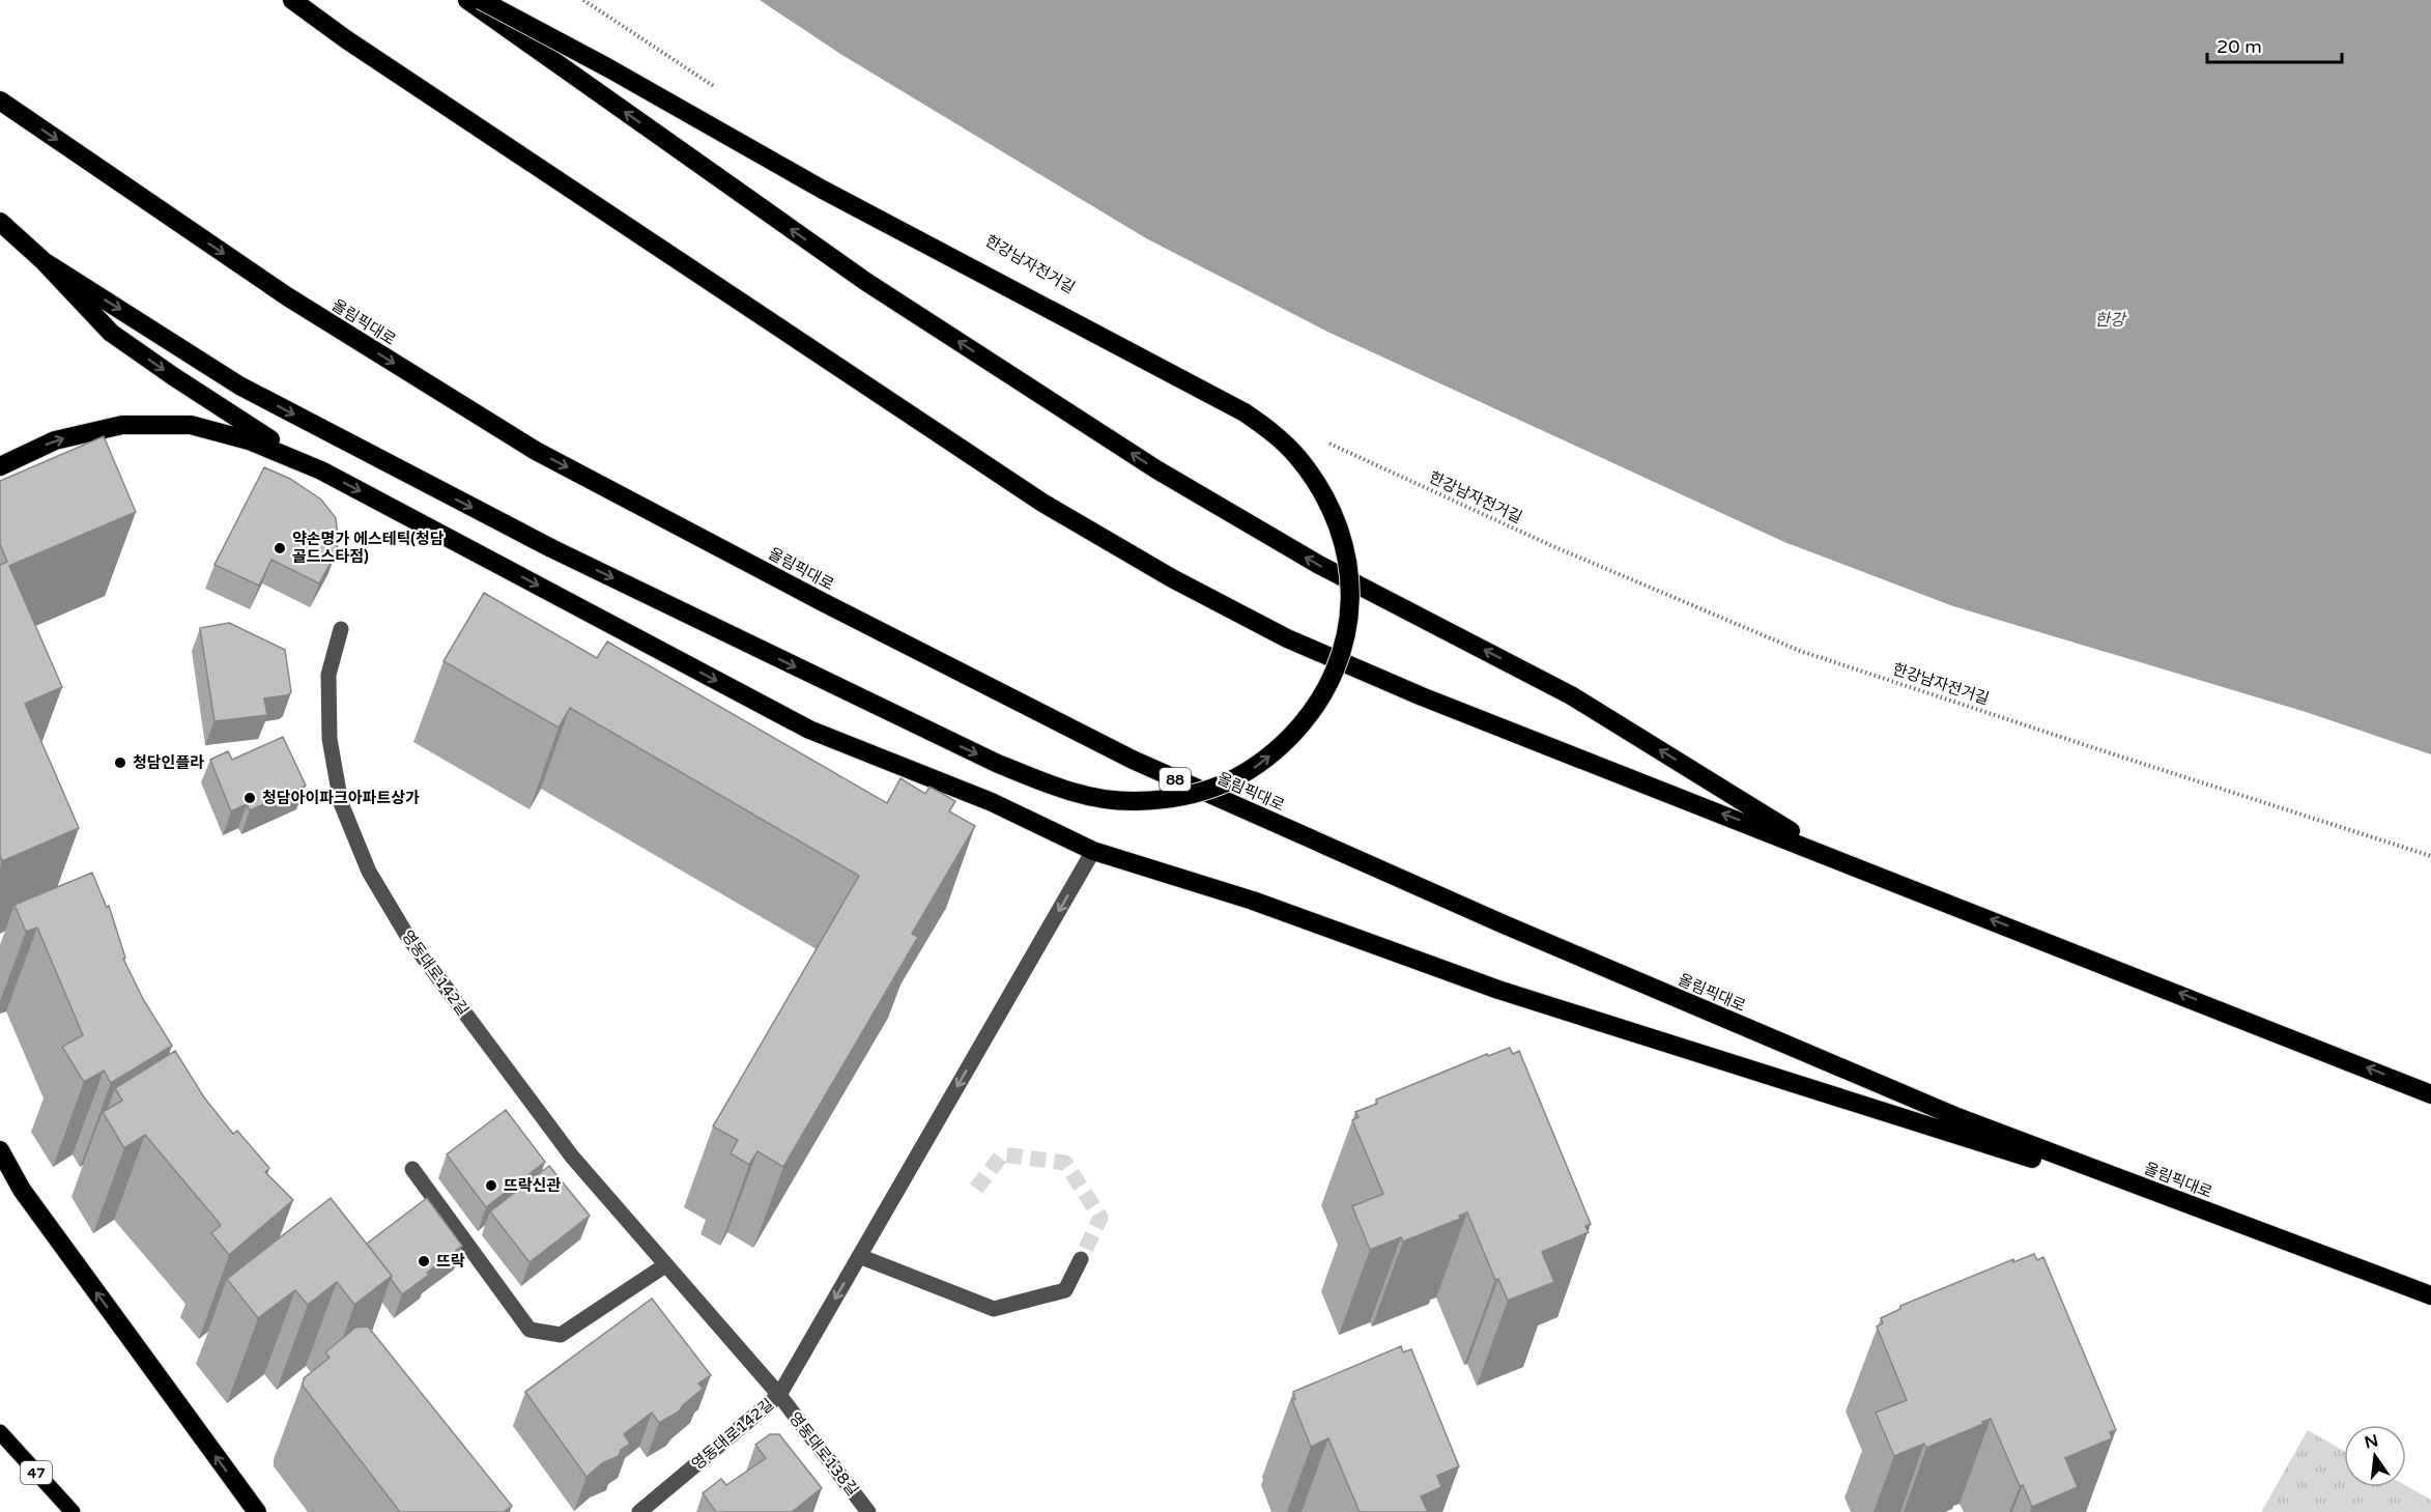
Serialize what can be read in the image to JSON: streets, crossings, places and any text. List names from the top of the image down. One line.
{"streets":{"highway":["올림픽대로","88"],"main road":["47"],"street":["영동대로142길","영동대로138길"],"path":["한강남자전거길"]},"crossings":[["영동대로142길","영동대로138길"]],"water":["한강"],"places":["약손명가 에스테틱(청담 골드스타점)","청담인플라","청담아이파크아파트상가","뜨락신관","뜨락"],"scale_bar":"20 m","north":"top"}
